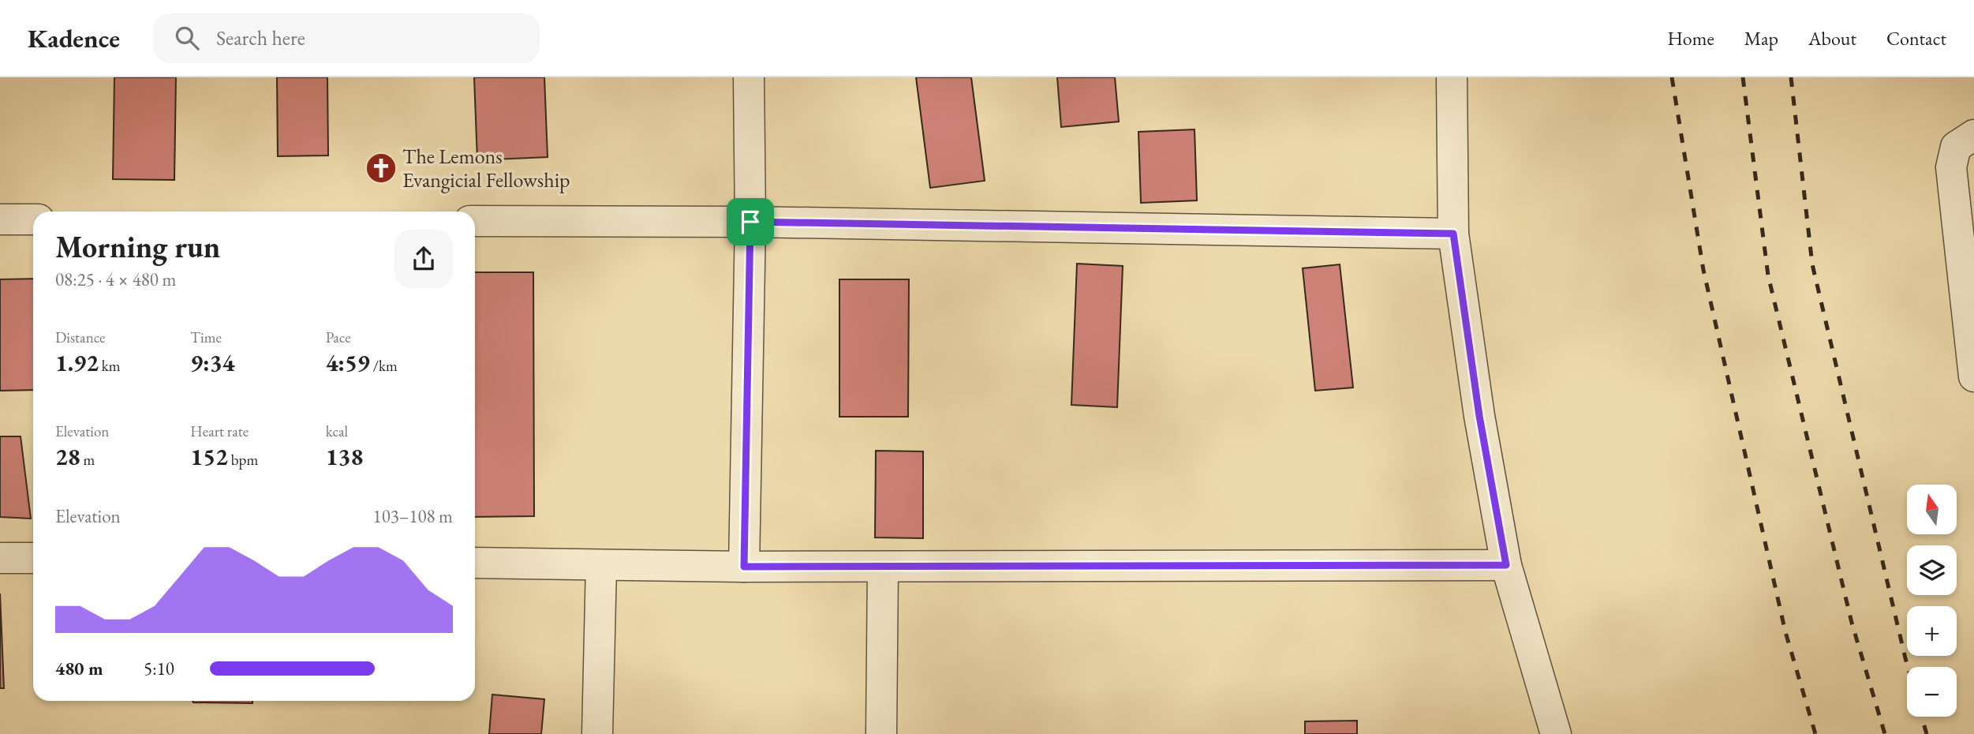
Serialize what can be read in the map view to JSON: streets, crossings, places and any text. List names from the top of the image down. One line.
{"places":{"church":["The Lemons Evangicial Fellowship"]},"north":"top","page":{"header":"Kadence","search":"Search here","nav":["Home","Map","About","Contact"],"heading":["Morning run","08:25 · 4 × 480 m"],"stats":[["Distance","1.92 km"],["Time","9:34"],["Pace","4:59 /km"],["Elevation","28 m"],["Heart rate","152 bpm"],["kcal","138"]],"map_buttons":["+","−"],"chart":["Elevation","103–108 m"],"list":[{"name":"480 m","note":"5:10"}]}}
